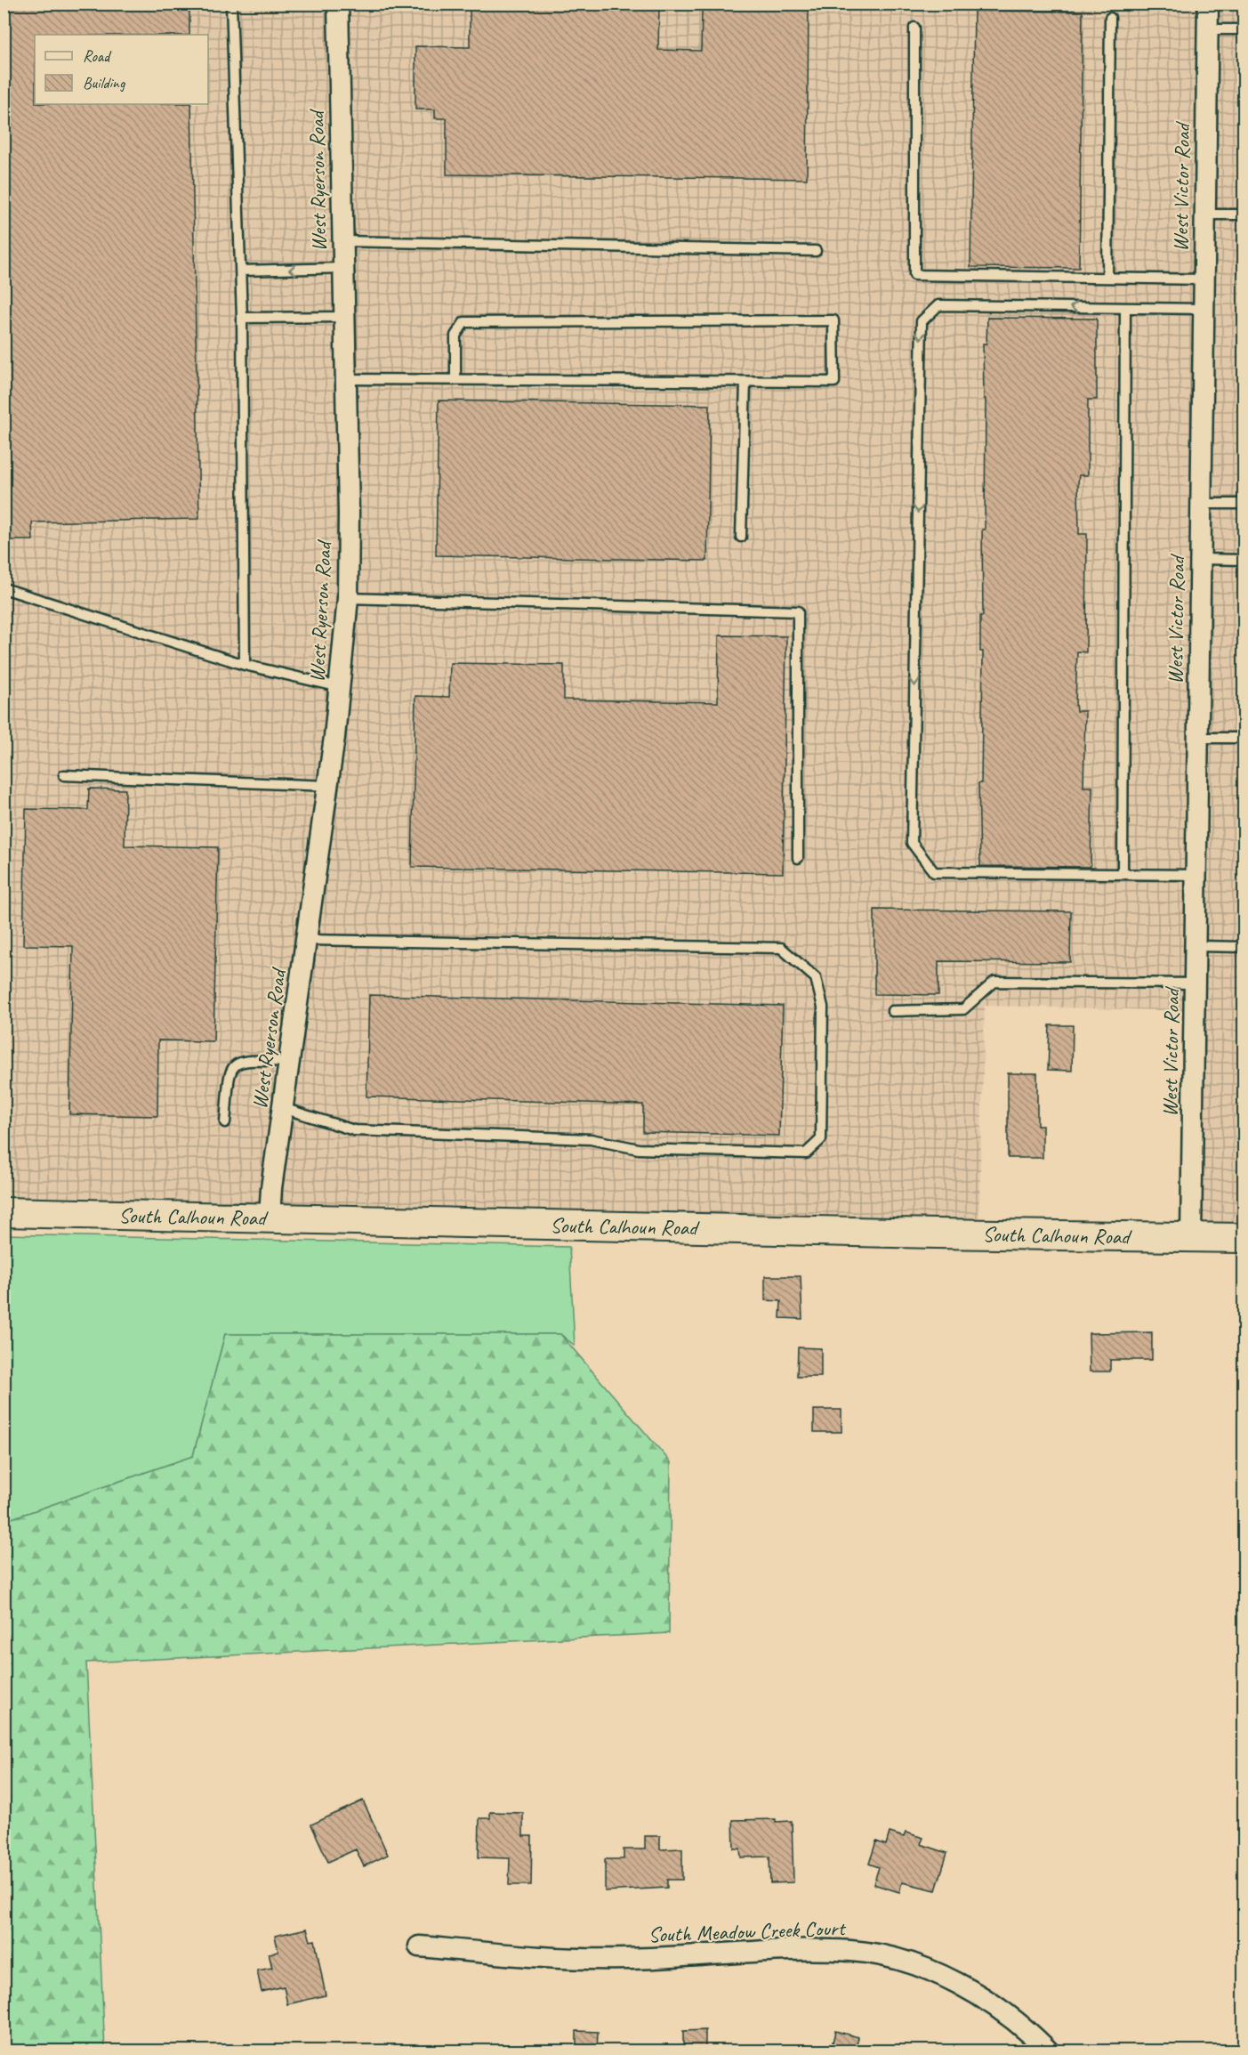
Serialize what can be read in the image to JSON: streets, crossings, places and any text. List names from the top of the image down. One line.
{"streets":{"street":["West Ryerson Road","West Victor Road","South Calhoun Road","South Meadow Creek Court"]},"crossings":[["West Ryerson Road","South Calhoun Road"],["West Victor Road","South Calhoun Road"]],"legend":["Road","Building"]}
